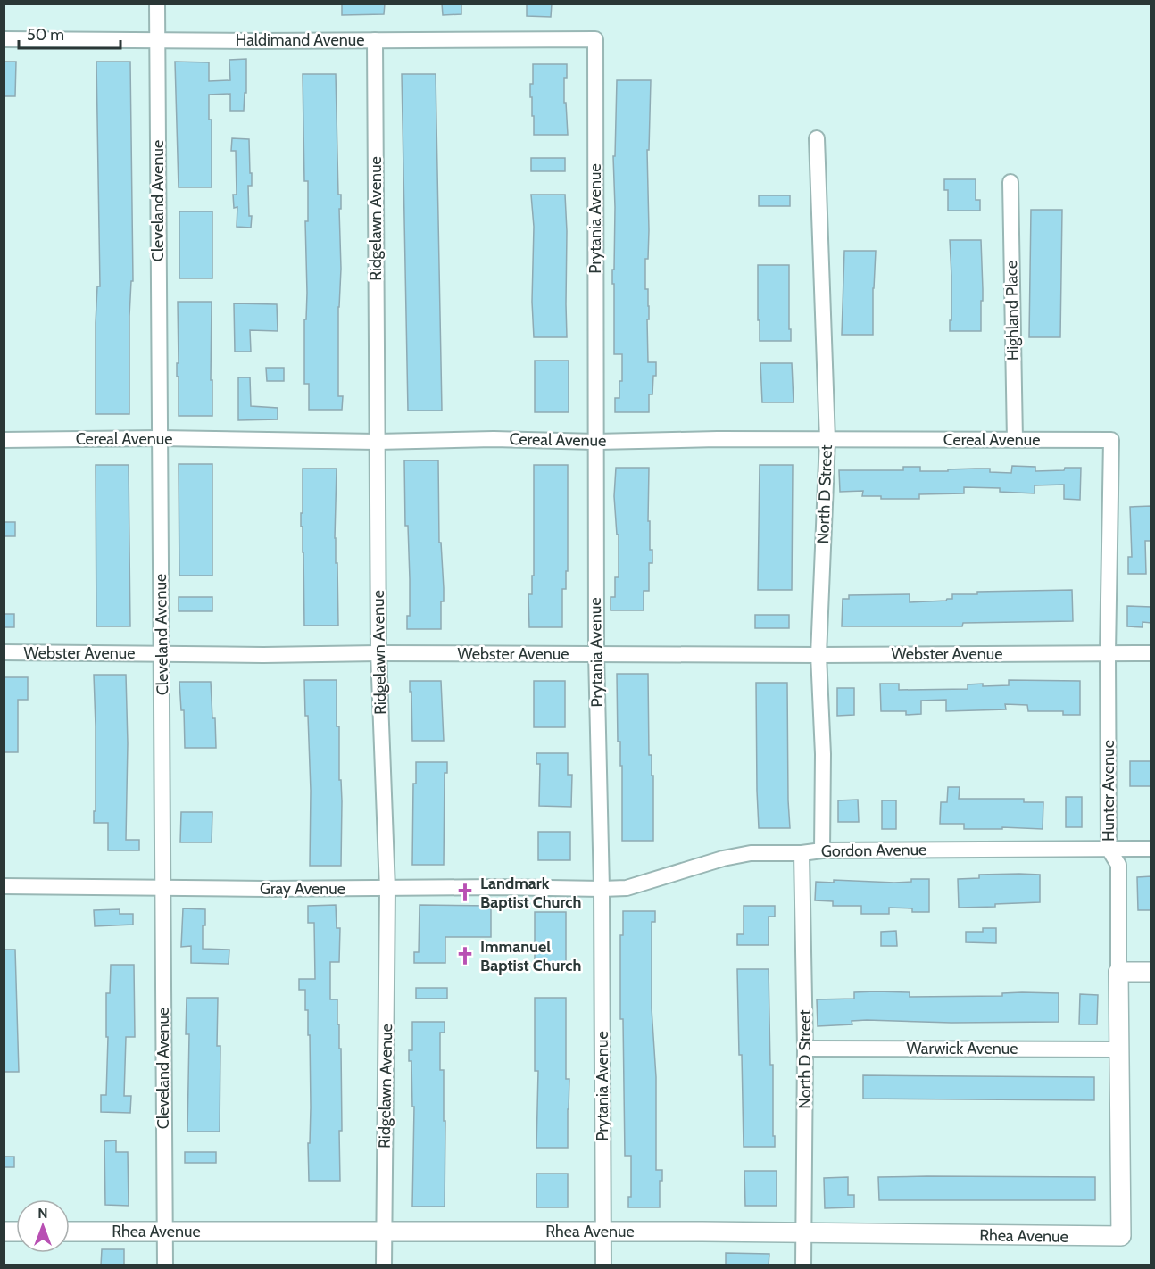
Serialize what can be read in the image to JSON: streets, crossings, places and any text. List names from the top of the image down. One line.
{"streets":{"street":["Haldimand Avenue","Cleveland Avenue","Ridgelawn Avenue","Prytania Avenue","Highland Place","Cereal Avenue","North D Street","Webster Avenue","Hunter Avenue","Gordon Avenue","Gray Avenue","Warwick Avenue","Rhea Avenue"]},"crossings":[["Haldimand Avenue","Cleveland Avenue"],["Haldimand Avenue","Ridgelawn Avenue"],["Haldimand Avenue","Prytania Avenue"],["Cleveland Avenue","Cereal Avenue"],["Cleveland Avenue","Webster Avenue"],["Cleveland Avenue","Gray Avenue"],["Cleveland Avenue","Rhea Avenue"],["Ridgelawn Avenue","Cereal Avenue"],["Ridgelawn Avenue","Webster Avenue"],["Ridgelawn Avenue","Gray Avenue"],["Ridgelawn Avenue","Rhea Avenue"],["Prytania Avenue","Cereal Avenue"],["Prytania Avenue","Webster Avenue"],["Prytania Avenue","Gordon Avenue"],["Prytania Avenue","Gray Avenue"],["Prytania Avenue","Rhea Avenue"],["Highland Place","Cereal Avenue"],["Cereal Avenue","North D Street"],["Cereal Avenue","Hunter Avenue"],["North D Street","Webster Avenue"],["North D Street","Gordon Avenue"],["North D Street","Warwick Avenue"],["North D Street","Rhea Avenue"],["Webster Avenue","Hunter Avenue"],["Hunter Avenue","Gordon Avenue"],["Hunter Avenue","Warwick Avenue"],["Hunter Avenue","Rhea Avenue"],["Gordon Avenue","Gray Avenue"]],"places":{"church":["Landmark Baptist Church","Immanuel Baptist Church"]},"scale_bar":"50 m","north":"top"}
